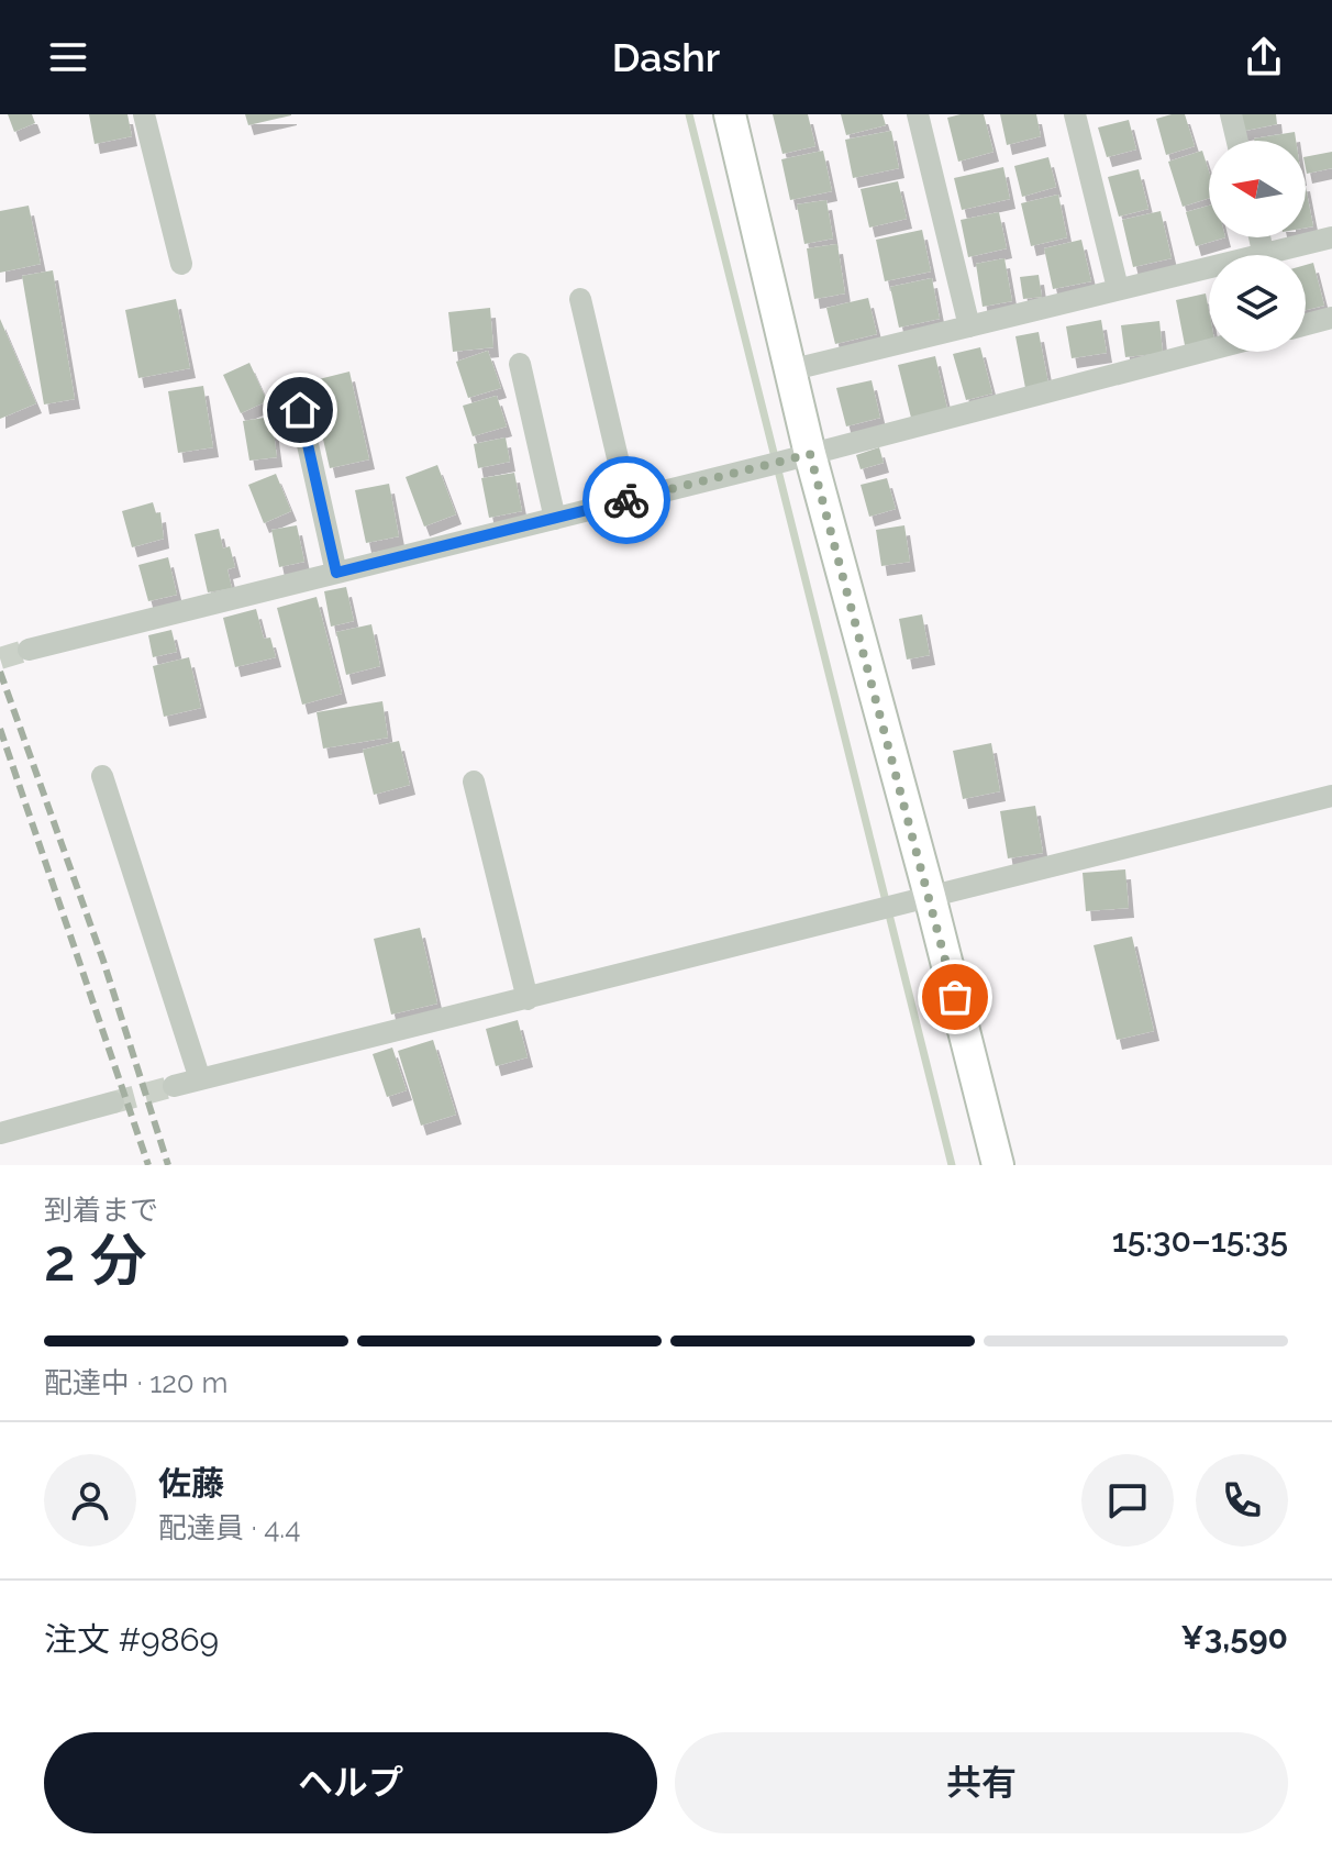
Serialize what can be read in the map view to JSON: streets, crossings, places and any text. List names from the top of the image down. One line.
{"north":"left","page":{"header":"Dashr","heading":["2 分","到着まで","15:30–15:35"],"panel":["佐藤","配達員 · 4.4","注文 #9869","¥3,590"],"bar":"配達中 · 120 m","buttons":["ヘルプ","共有"]}}
